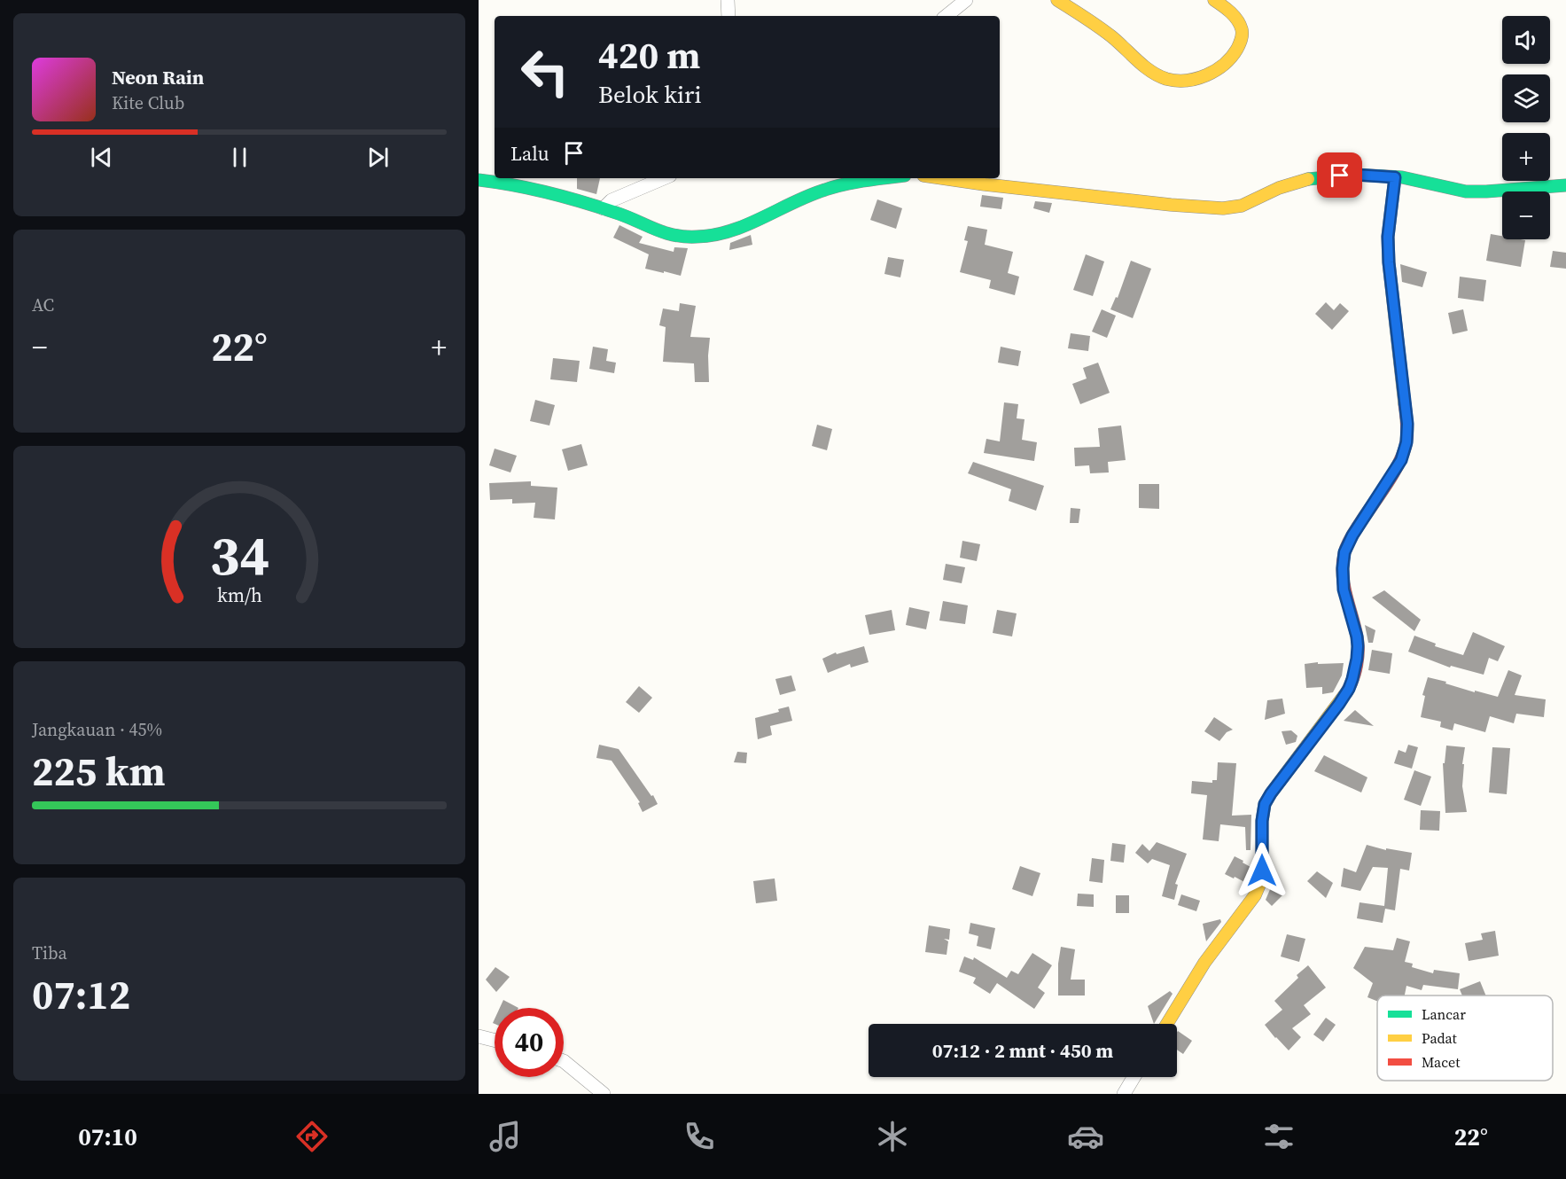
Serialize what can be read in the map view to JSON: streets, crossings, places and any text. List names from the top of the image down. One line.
{"legend":["Lancar","Padat","Macet"],"page":{"map_buttons":["+","−"],"turn":["420 m","Belok kiri"],"song":["Neon Rain","Kite Club"],"then":"Lalu","tile":["AC",["Jangkauan · 45%","225 km"],["Tiba","07:12"]],"heat":["−","22°","+"],"limit":"40","trip":"07:12 · 2 mnt · 450 m","tabs":["07:10","22°"],"gauge":["34","km/h"]}}
